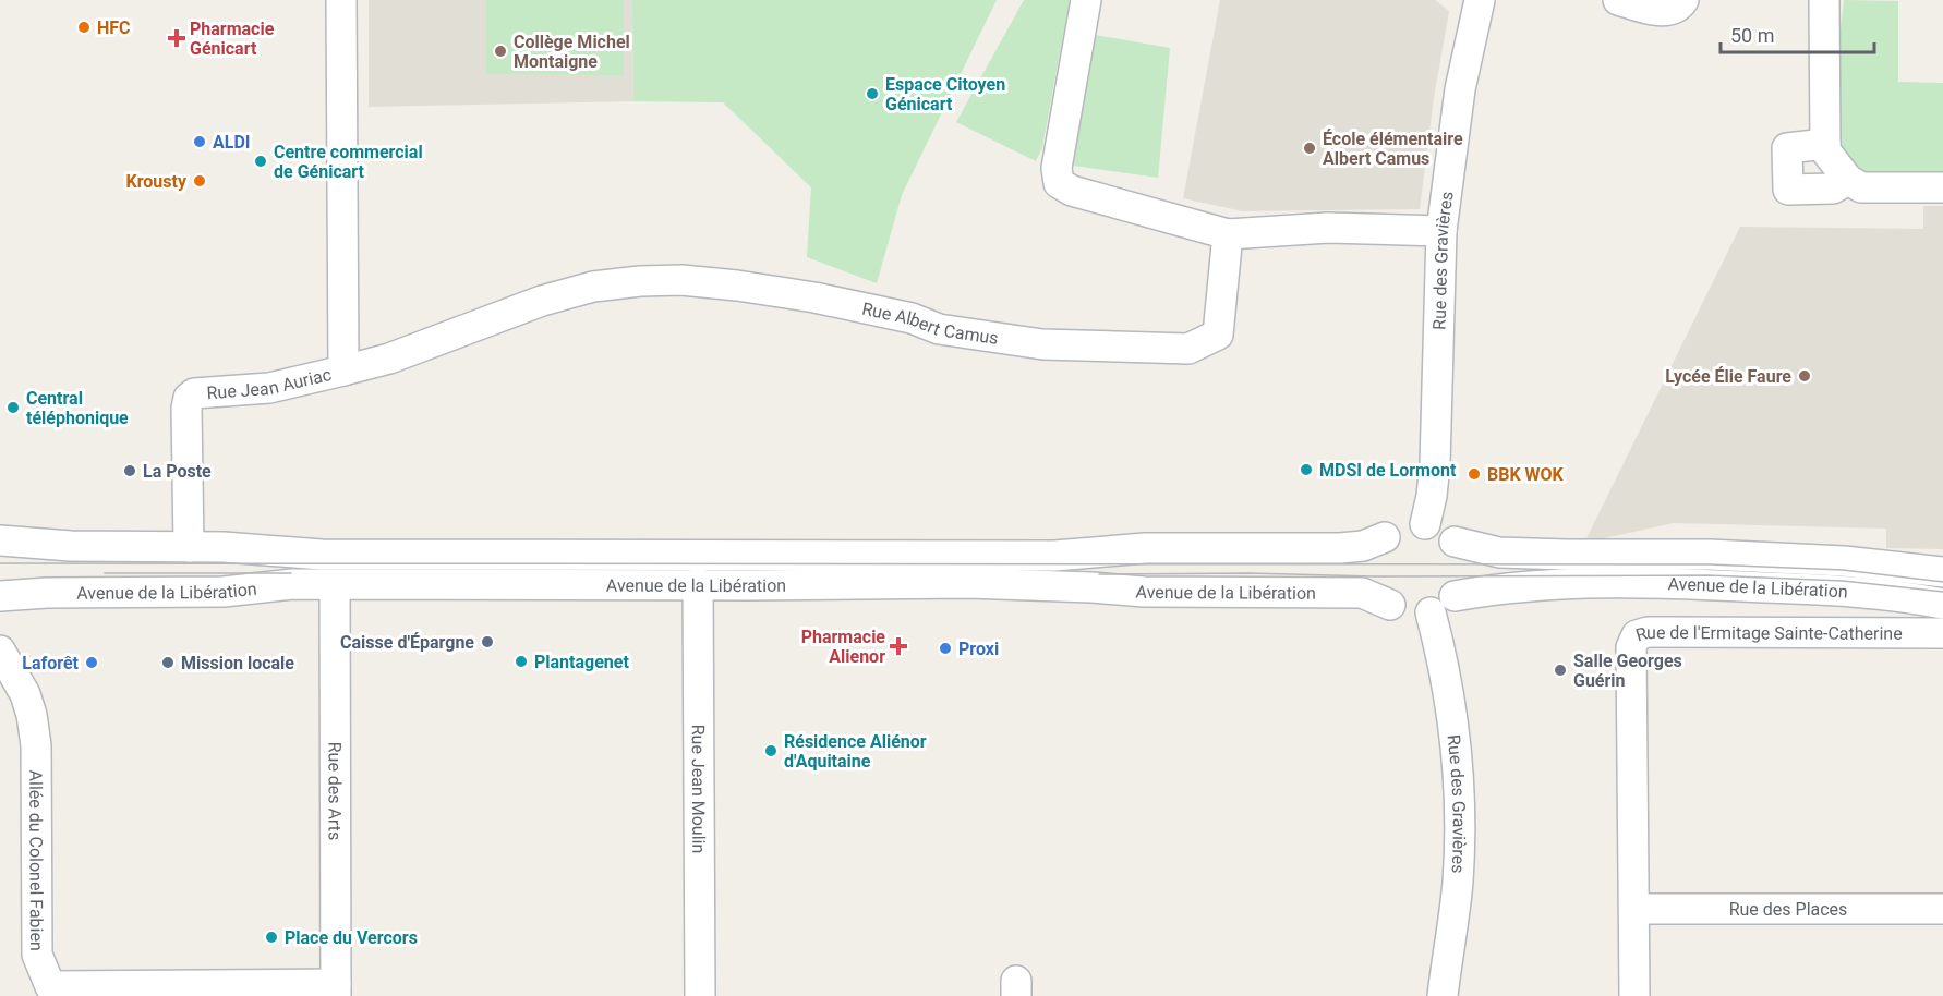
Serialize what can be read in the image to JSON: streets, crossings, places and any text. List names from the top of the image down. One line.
{"streets":{"street":["Rue des Gravières","Rue Albert Camus","Rue Jean Auriac","Avenue de la Libération","Rue de l'Ermitage Sainte-Catherine","Rue des Arts","Rue Jean Moulin","Allée du Colonel Fabien","Rue des Places"]},"crossings":[["Rue des Gravières","Avenue de la Libération"],["Rue Albert Camus","Rue Jean Auriac"],["Rue Jean Auriac","Avenue de la Libération"],["Avenue de la Libération","Rue des Arts"],["Avenue de la Libération","Rue Jean Moulin"],["Rue de l'Ermitage Sainte-Catherine","Rue des Places"],["Rue des Arts","Allée du Colonel Fabien"]],"places":{"other":["HFC","Collège Michel Montaigne","Espace Citoyen Génicart","ALDI","École élémentaire Albert Camus","Centre commercial de Génicart","Krousty","Lycée Élie Faure","Central téléphonique","MDSI de Lormont","La Poste","BBK WOK","Caisse d'Épargne","Proxi","Plantagenet","Laforêt","Mission locale","Salle Georges Guérin","Résidence Aliénor d'Aquitaine","Place du Vercors"],"health":["Pharmacie Génicart","Pharmacie Alienor"]},"scale_bar":"50 m"}
